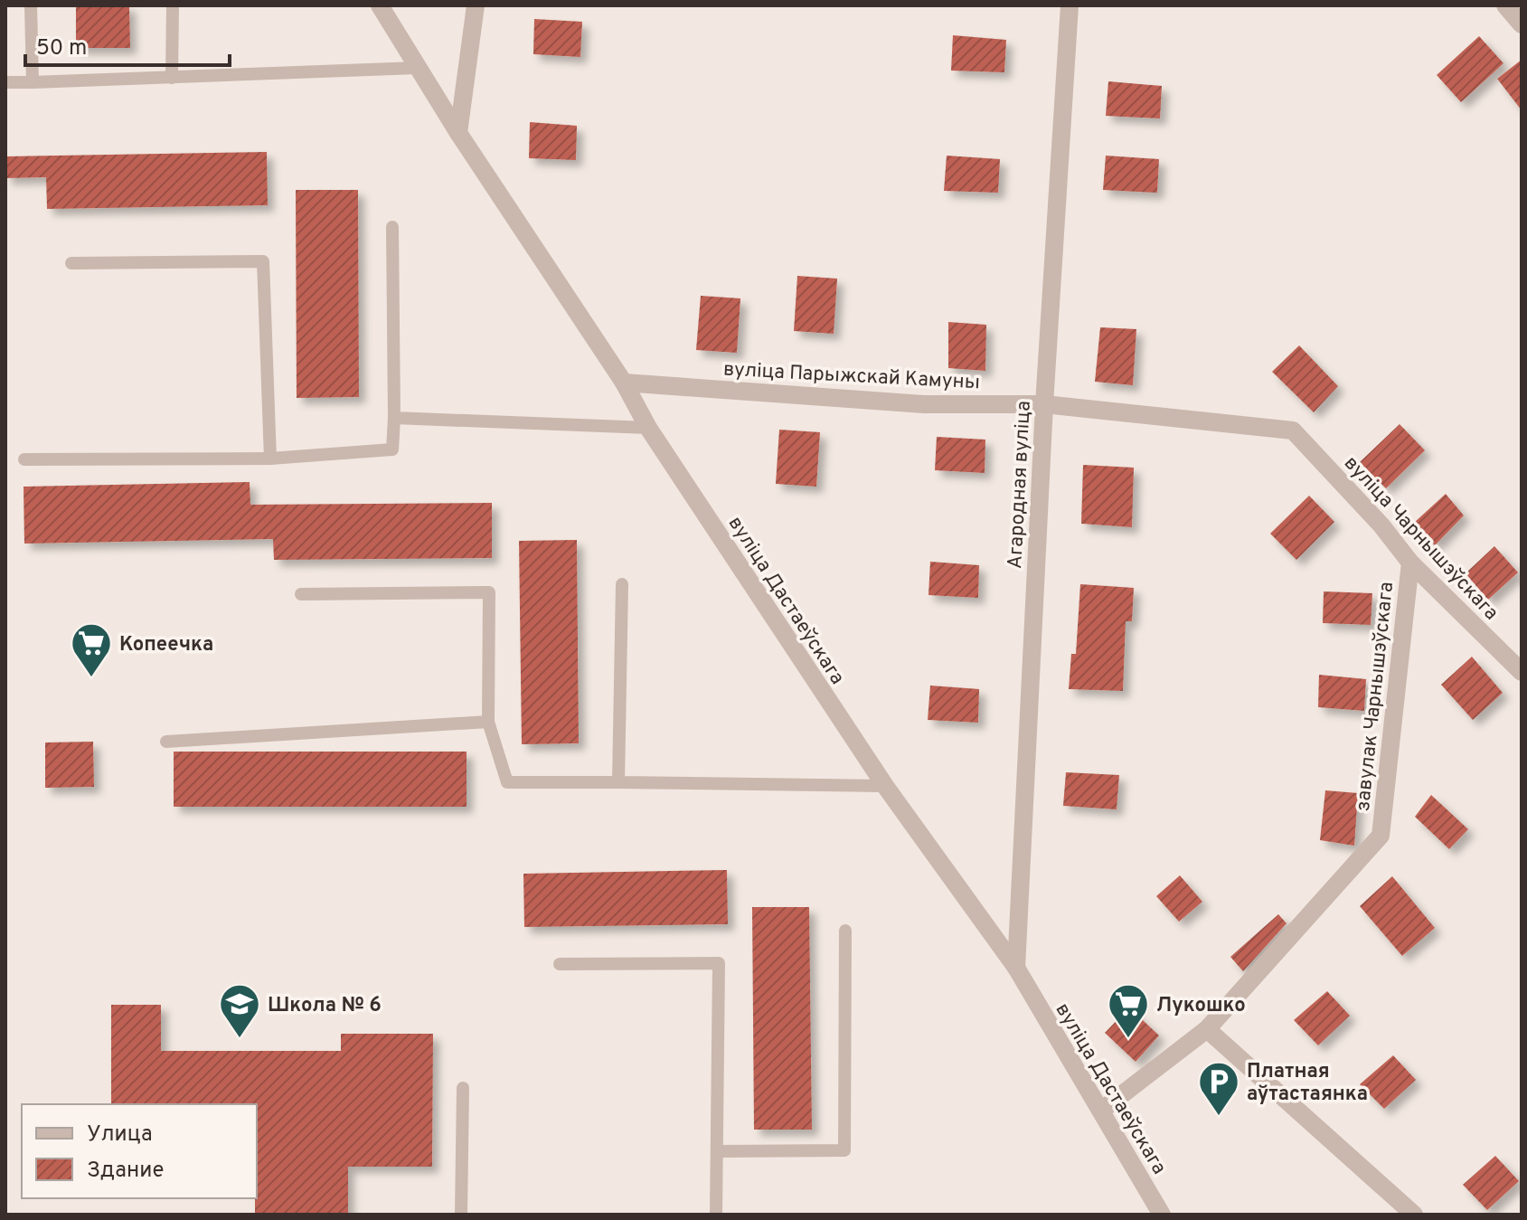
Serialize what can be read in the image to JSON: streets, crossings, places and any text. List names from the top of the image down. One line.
{"streets":{"street":["вуліца Парыжскай Камуны","Агародная вуліца","вуліца Чарнышэўскага","вуліца Дастаеўскага","завулак Чарнышэўскага"]},"crossings":[["вуліца Парыжскай Камуны","Агародная вуліца"],["вуліца Парыжскай Камуны","вуліца Чарнышэўскага"],["вуліца Парыжскай Камуны","вуліца Дастаеўскага"],["Агародная вуліца","вуліца Дастаеўскага"],["вуліца Чарнышэўскага","завулак Чарнышэўскага"],["вуліца Дастаеўскага","завулак Чарнышэўскага"]],"places":{"supermarket":["Копеечка","Лукошко"],"school or university":["Школа № 6"],"parking":["Платная аўтастаянка"]},"legend":["Улица","Здание"],"scale_bar":"50 m"}
